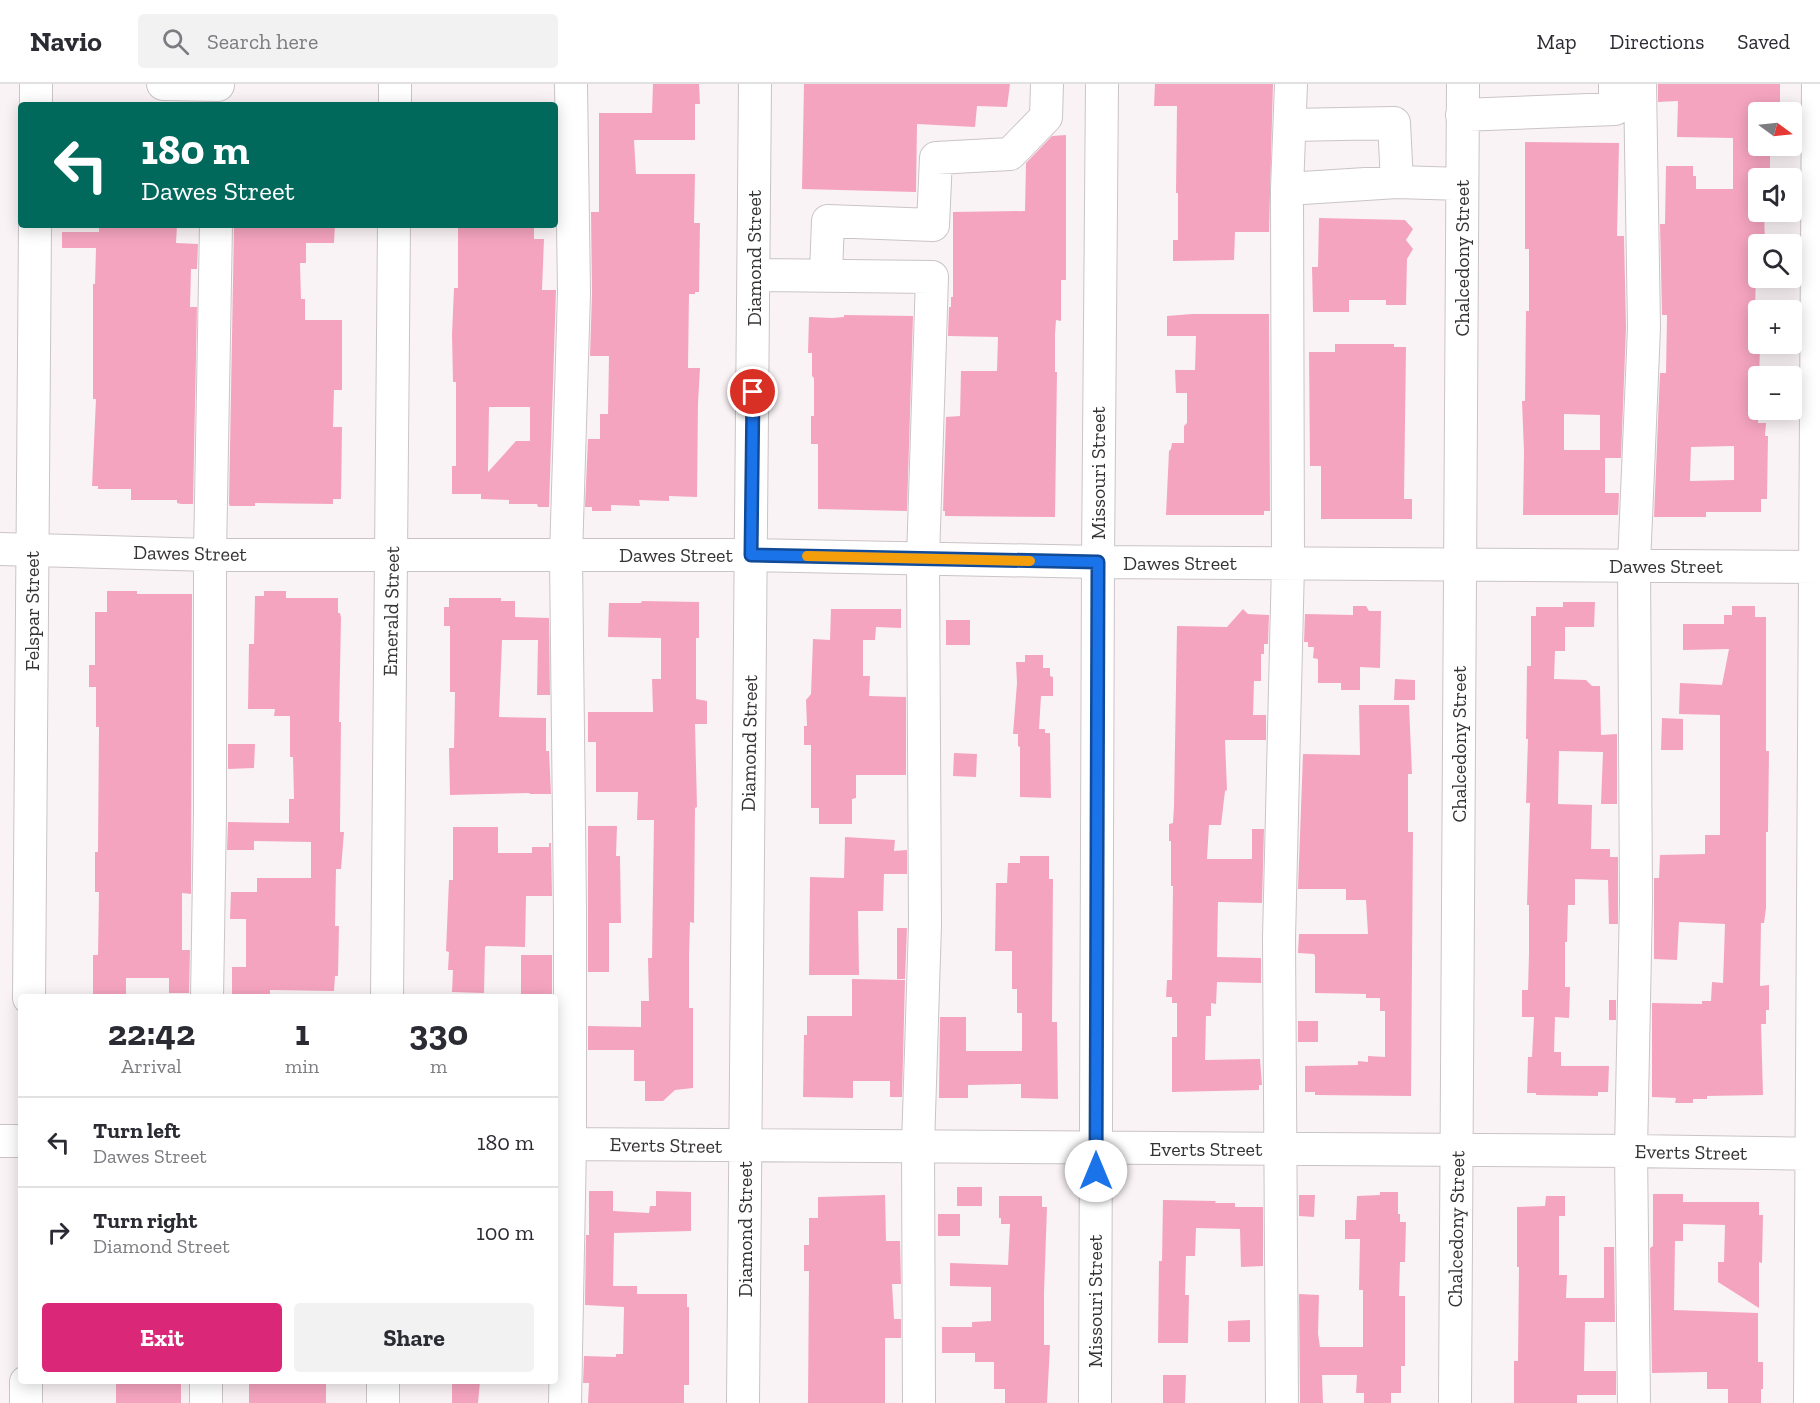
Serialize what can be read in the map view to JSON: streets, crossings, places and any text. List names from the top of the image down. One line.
{"streets":{"street":["Diamond Street","Chalcedony Street","Missouri Street","Dawes Street","Felspar Street","Emerald Street","Everts Street"]},"crossings":[["Diamond Street","Dawes Street"],["Diamond Street","Everts Street"],["Chalcedony Street","Dawes Street"],["Chalcedony Street","Everts Street"],["Missouri Street","Dawes Street"],["Missouri Street","Everts Street"],["Dawes Street","Felspar Street"],["Dawes Street","Emerald Street"]],"north":"right","page":{"header":"Navio","search":"Search here","nav":["Map","Directions","Saved"],"map_buttons":["+","−"],"turn":["180 m","Dawes Street"],"eta":["22:42","Arrival","1","min","330","m"],"list":[{"name":"Turn left","note":"Dawes Street","value":"180 m"},{"name":"Turn right","note":"Diamond Street","value":"100 m"}],"buttons":["Exit","Share"]}}
